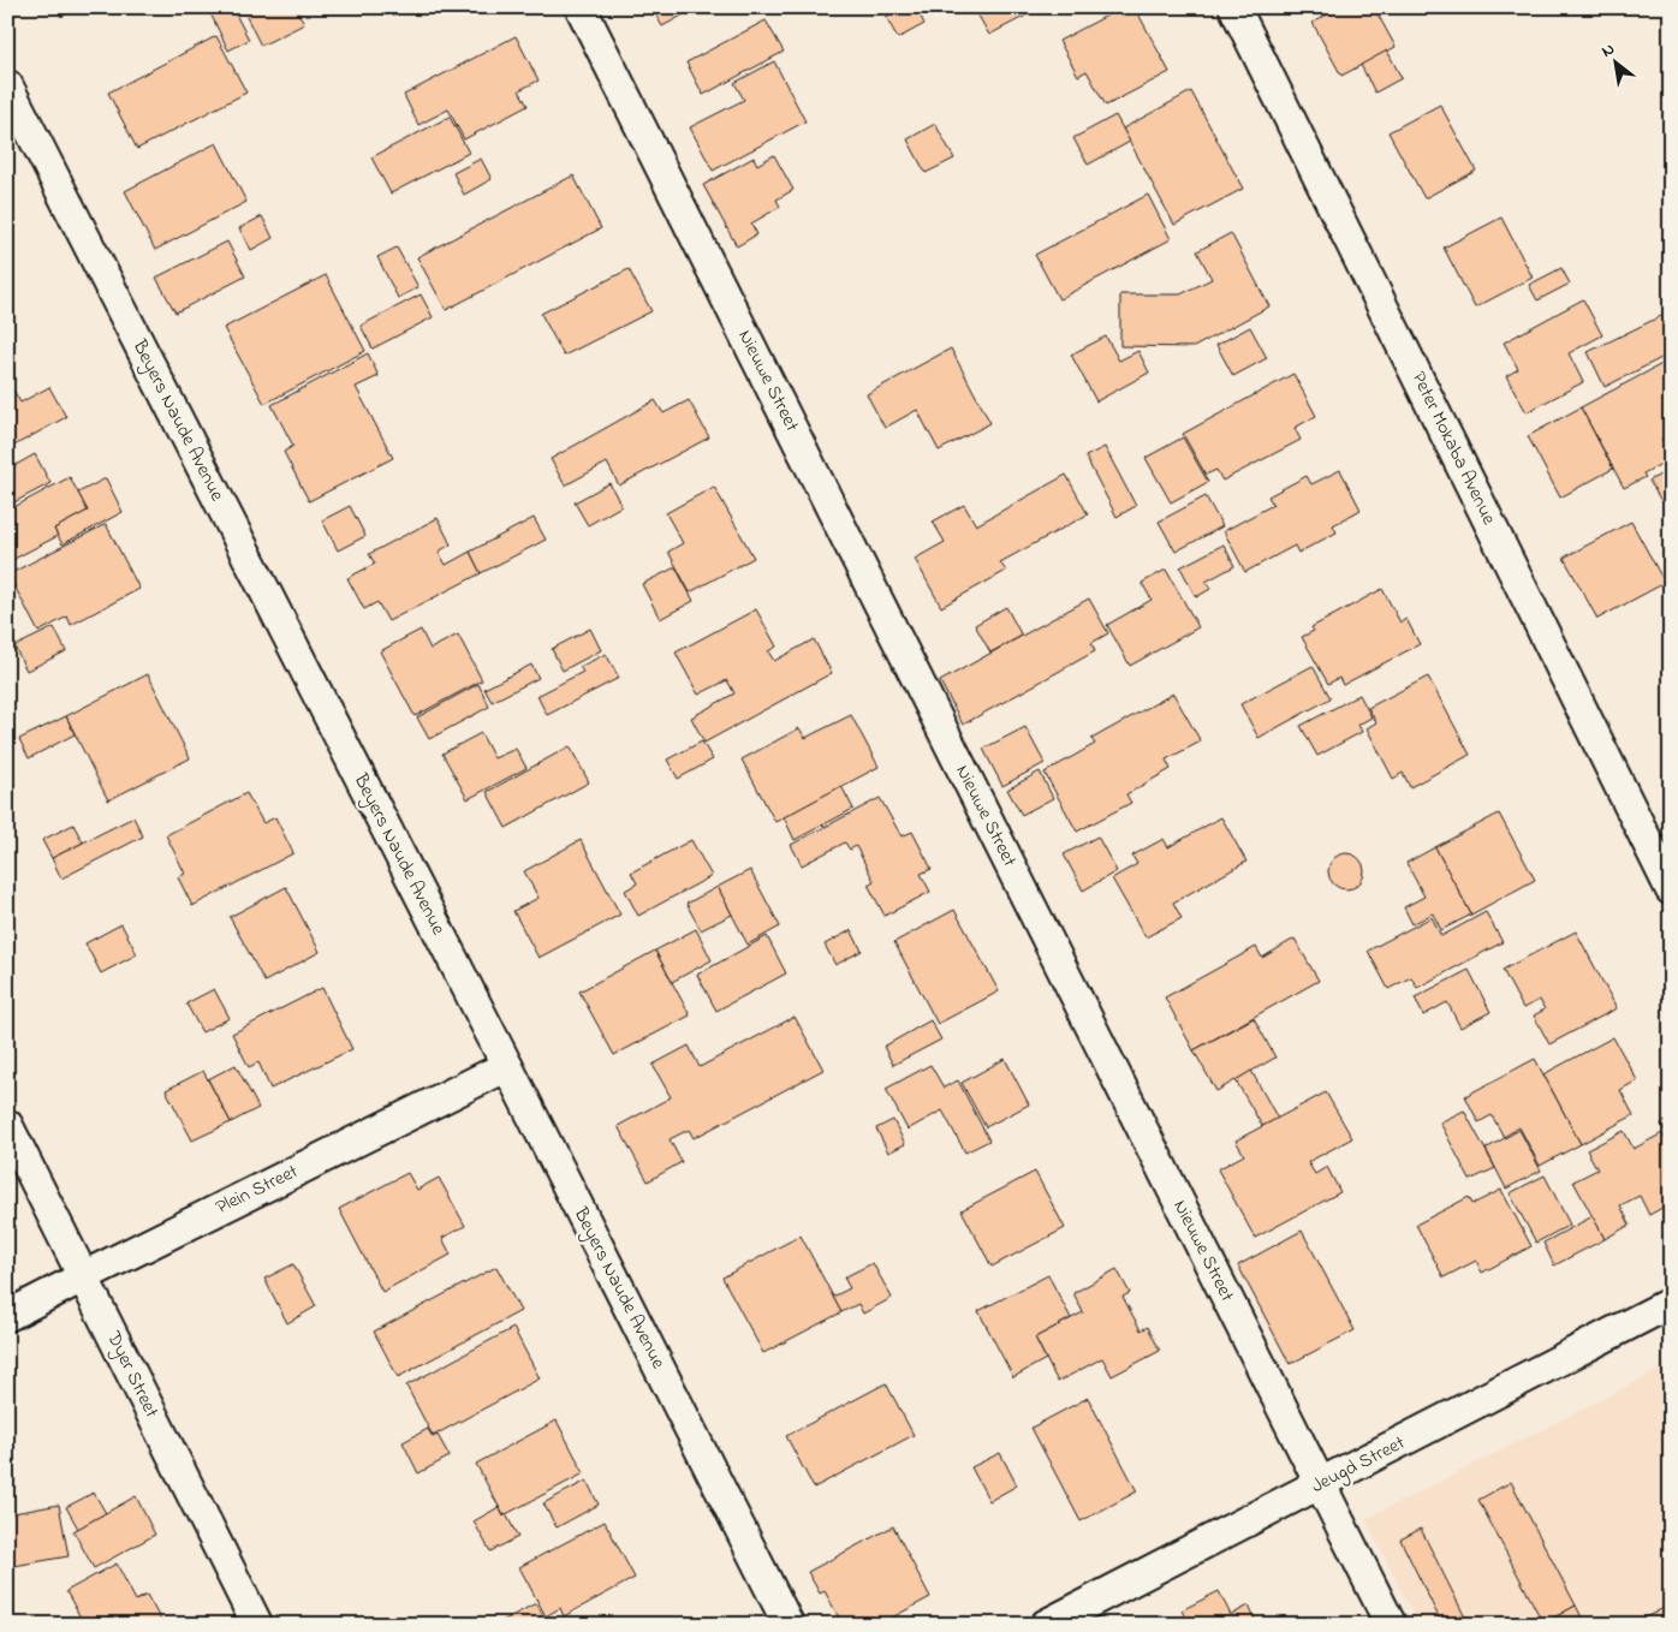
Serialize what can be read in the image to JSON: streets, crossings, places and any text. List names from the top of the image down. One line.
{"streets":{"street":["Nieuwe Street","Beyers Naude Avenue","Peter Mokaba Avenue","Plein Street","Dyer Street","Jeugd Street"]},"crossings":[["Nieuwe Street","Jeugd Street"],["Beyers Naude Avenue","Plein Street"],["Plein Street","Dyer Street"]],"north":"top left"}
